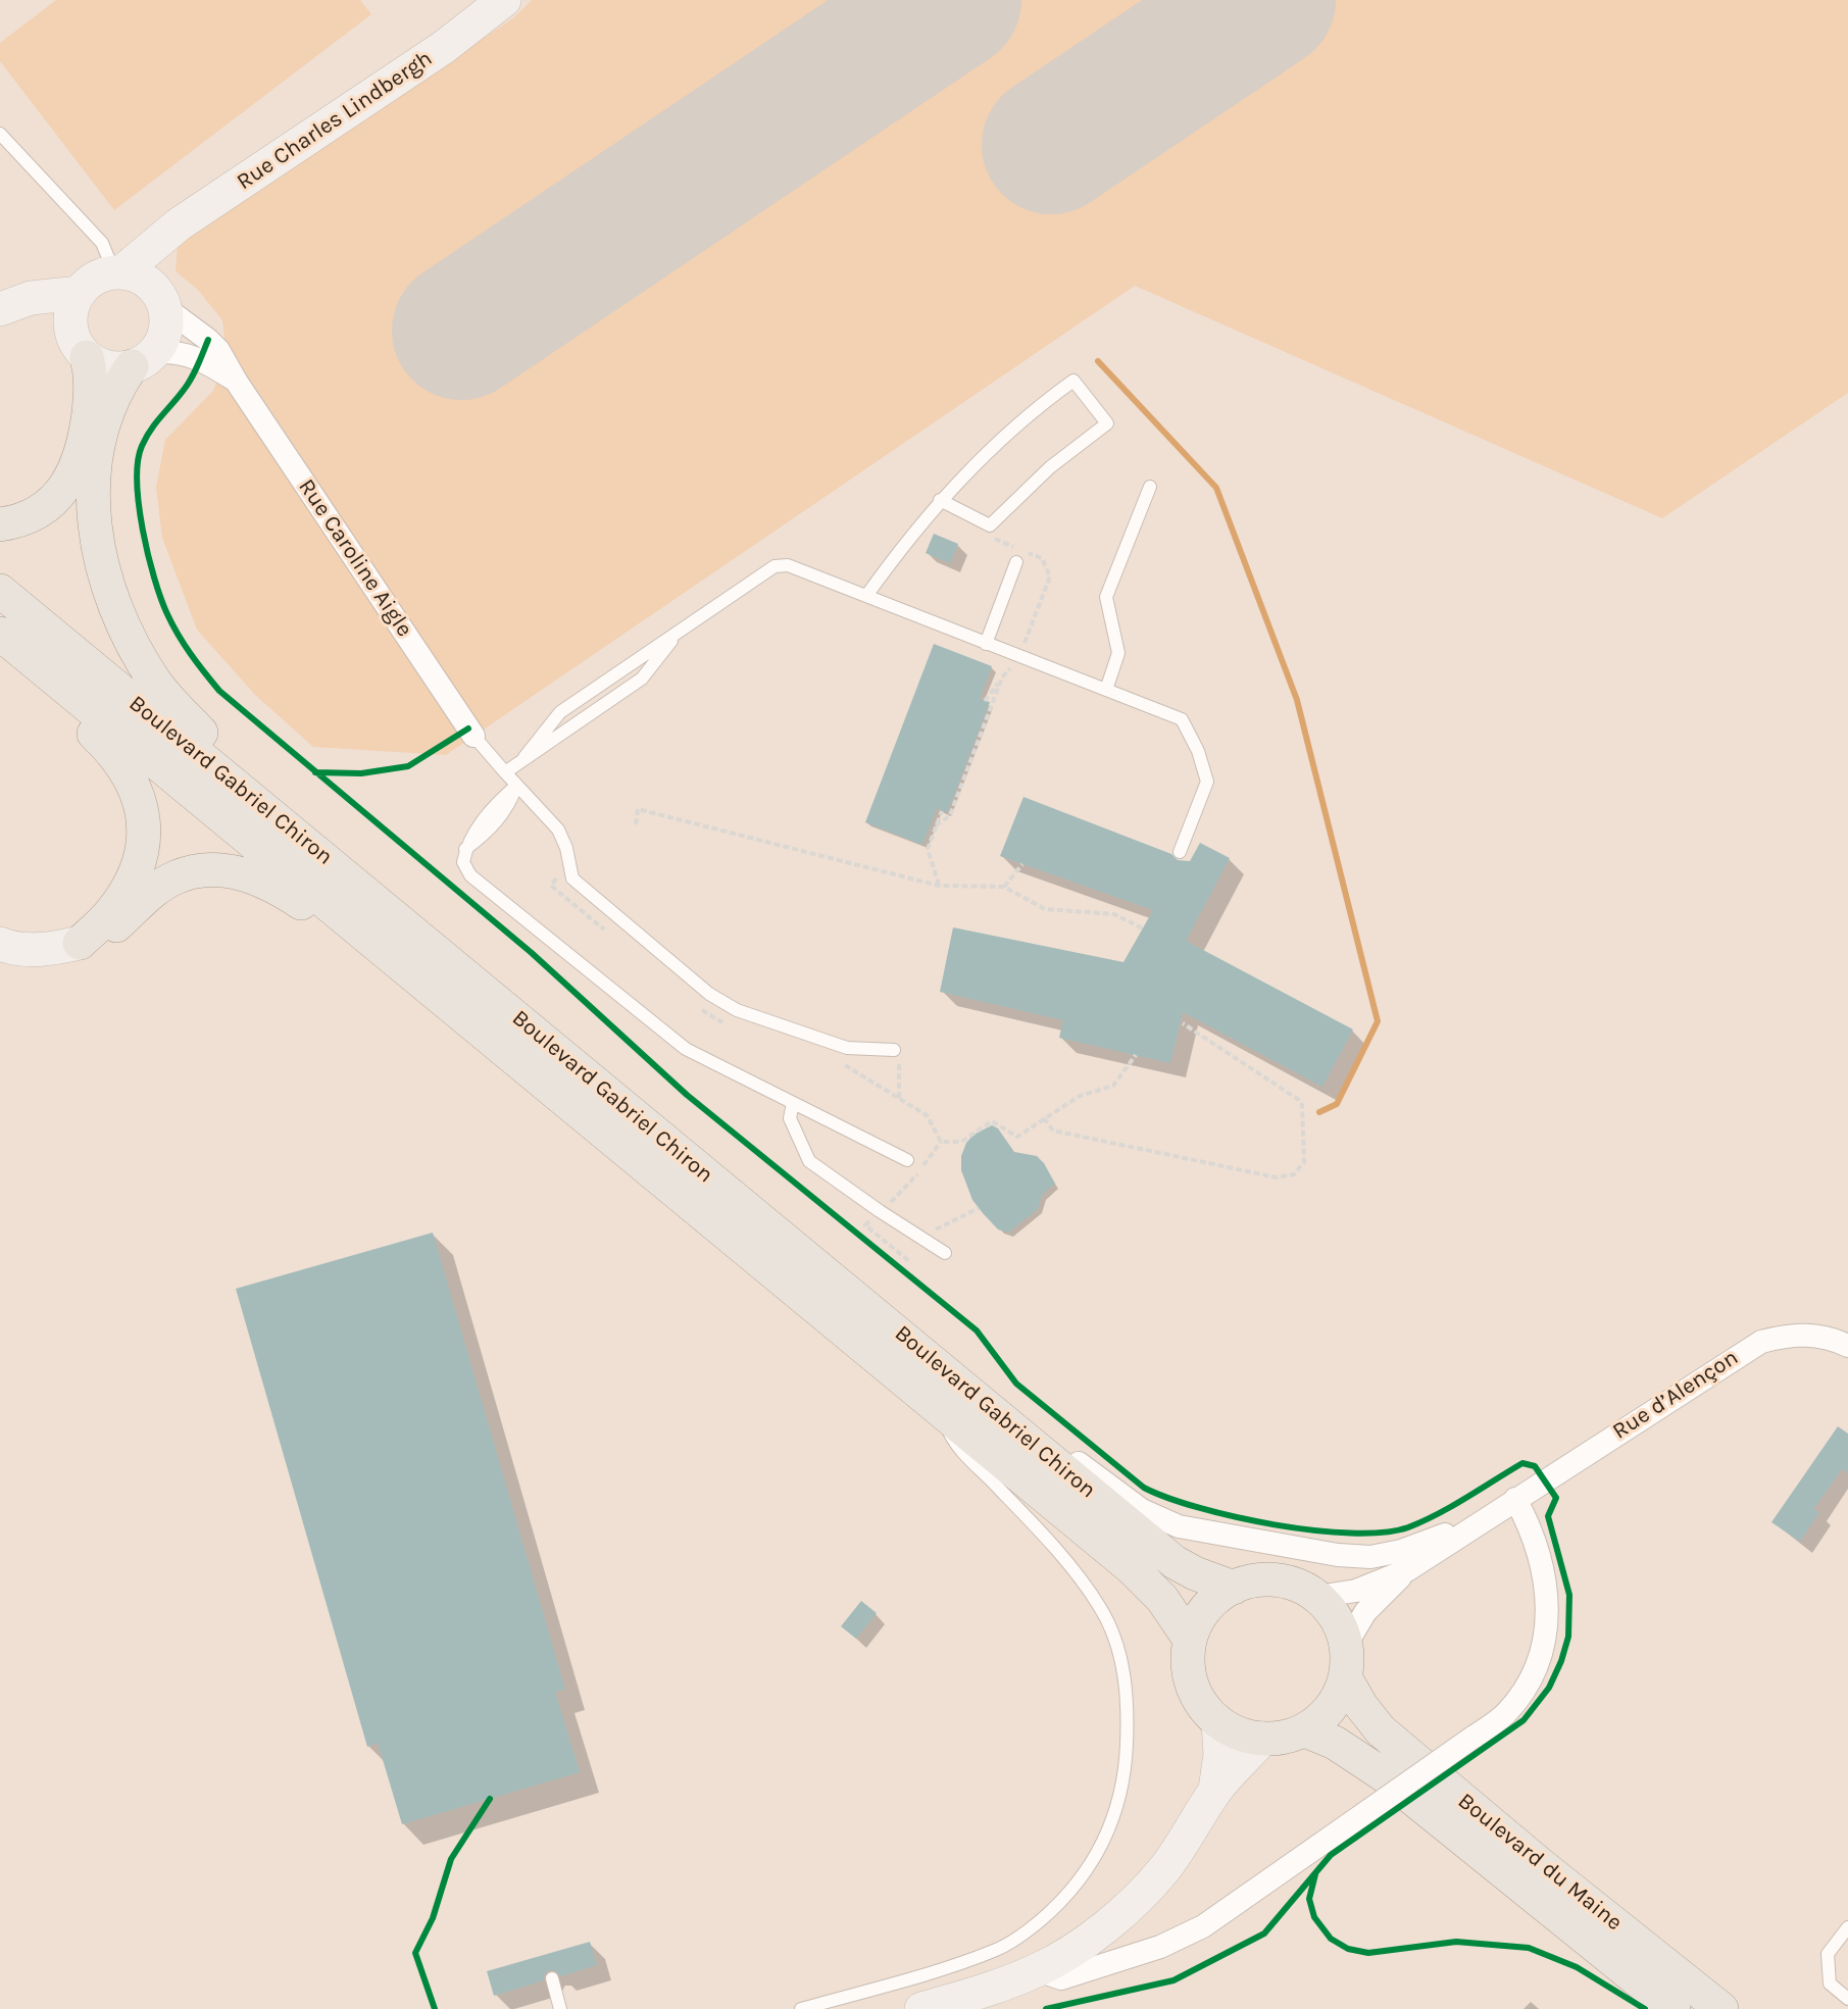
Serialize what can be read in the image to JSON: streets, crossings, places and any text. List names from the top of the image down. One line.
{"streets":{"main road":["Boulevard Gabriel Chiron","Boulevard du Maine"],"street":["Rue Charles Lindbergh","Rue Caroline Aigle","Rue d’Alençon"]},"crossings":[["Rue Charles Lindbergh","Rue Caroline Aigle"],["Boulevard Gabriel Chiron","Boulevard du Maine"]]}
